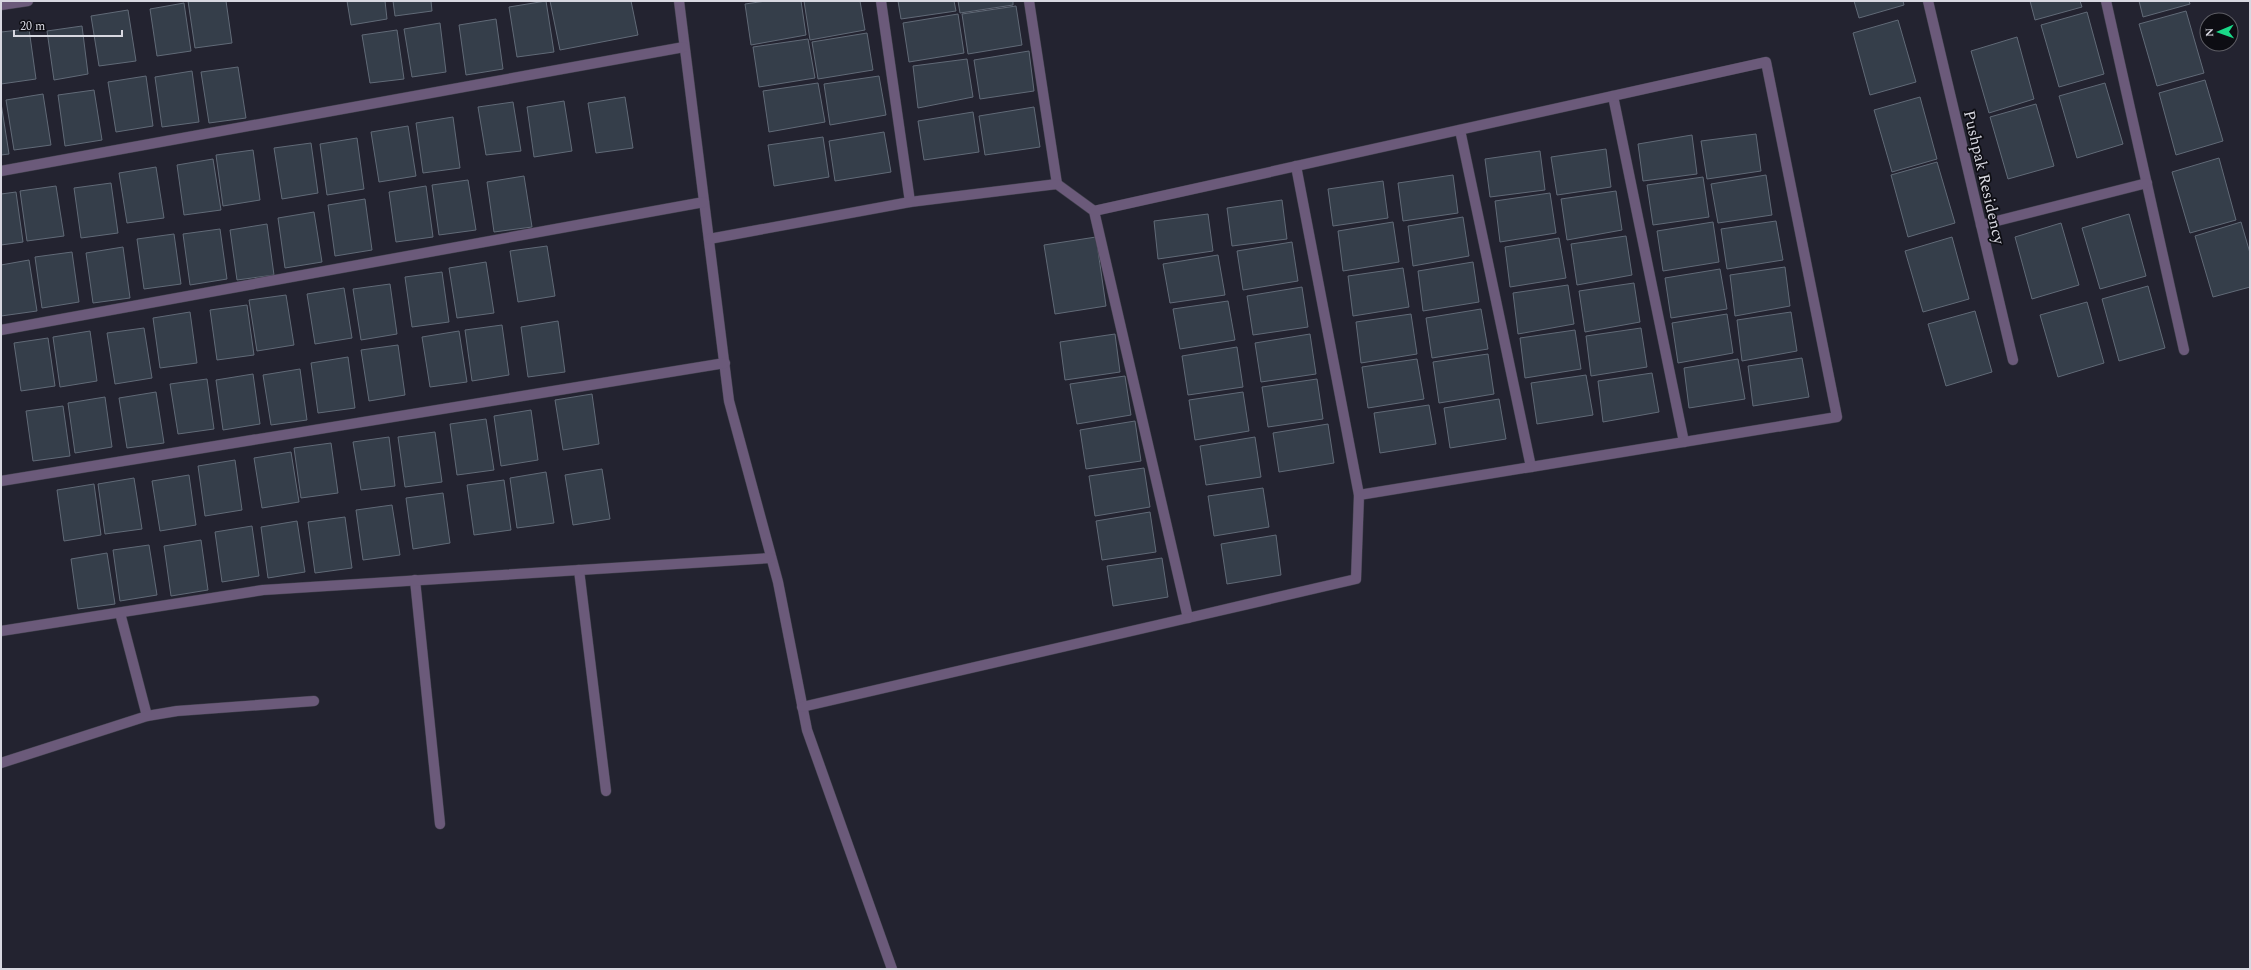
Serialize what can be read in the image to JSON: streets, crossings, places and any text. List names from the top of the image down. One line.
{"streets":{"street":["Pushpak Residency"]},"scale_bar":"20 m","north":"left"}
